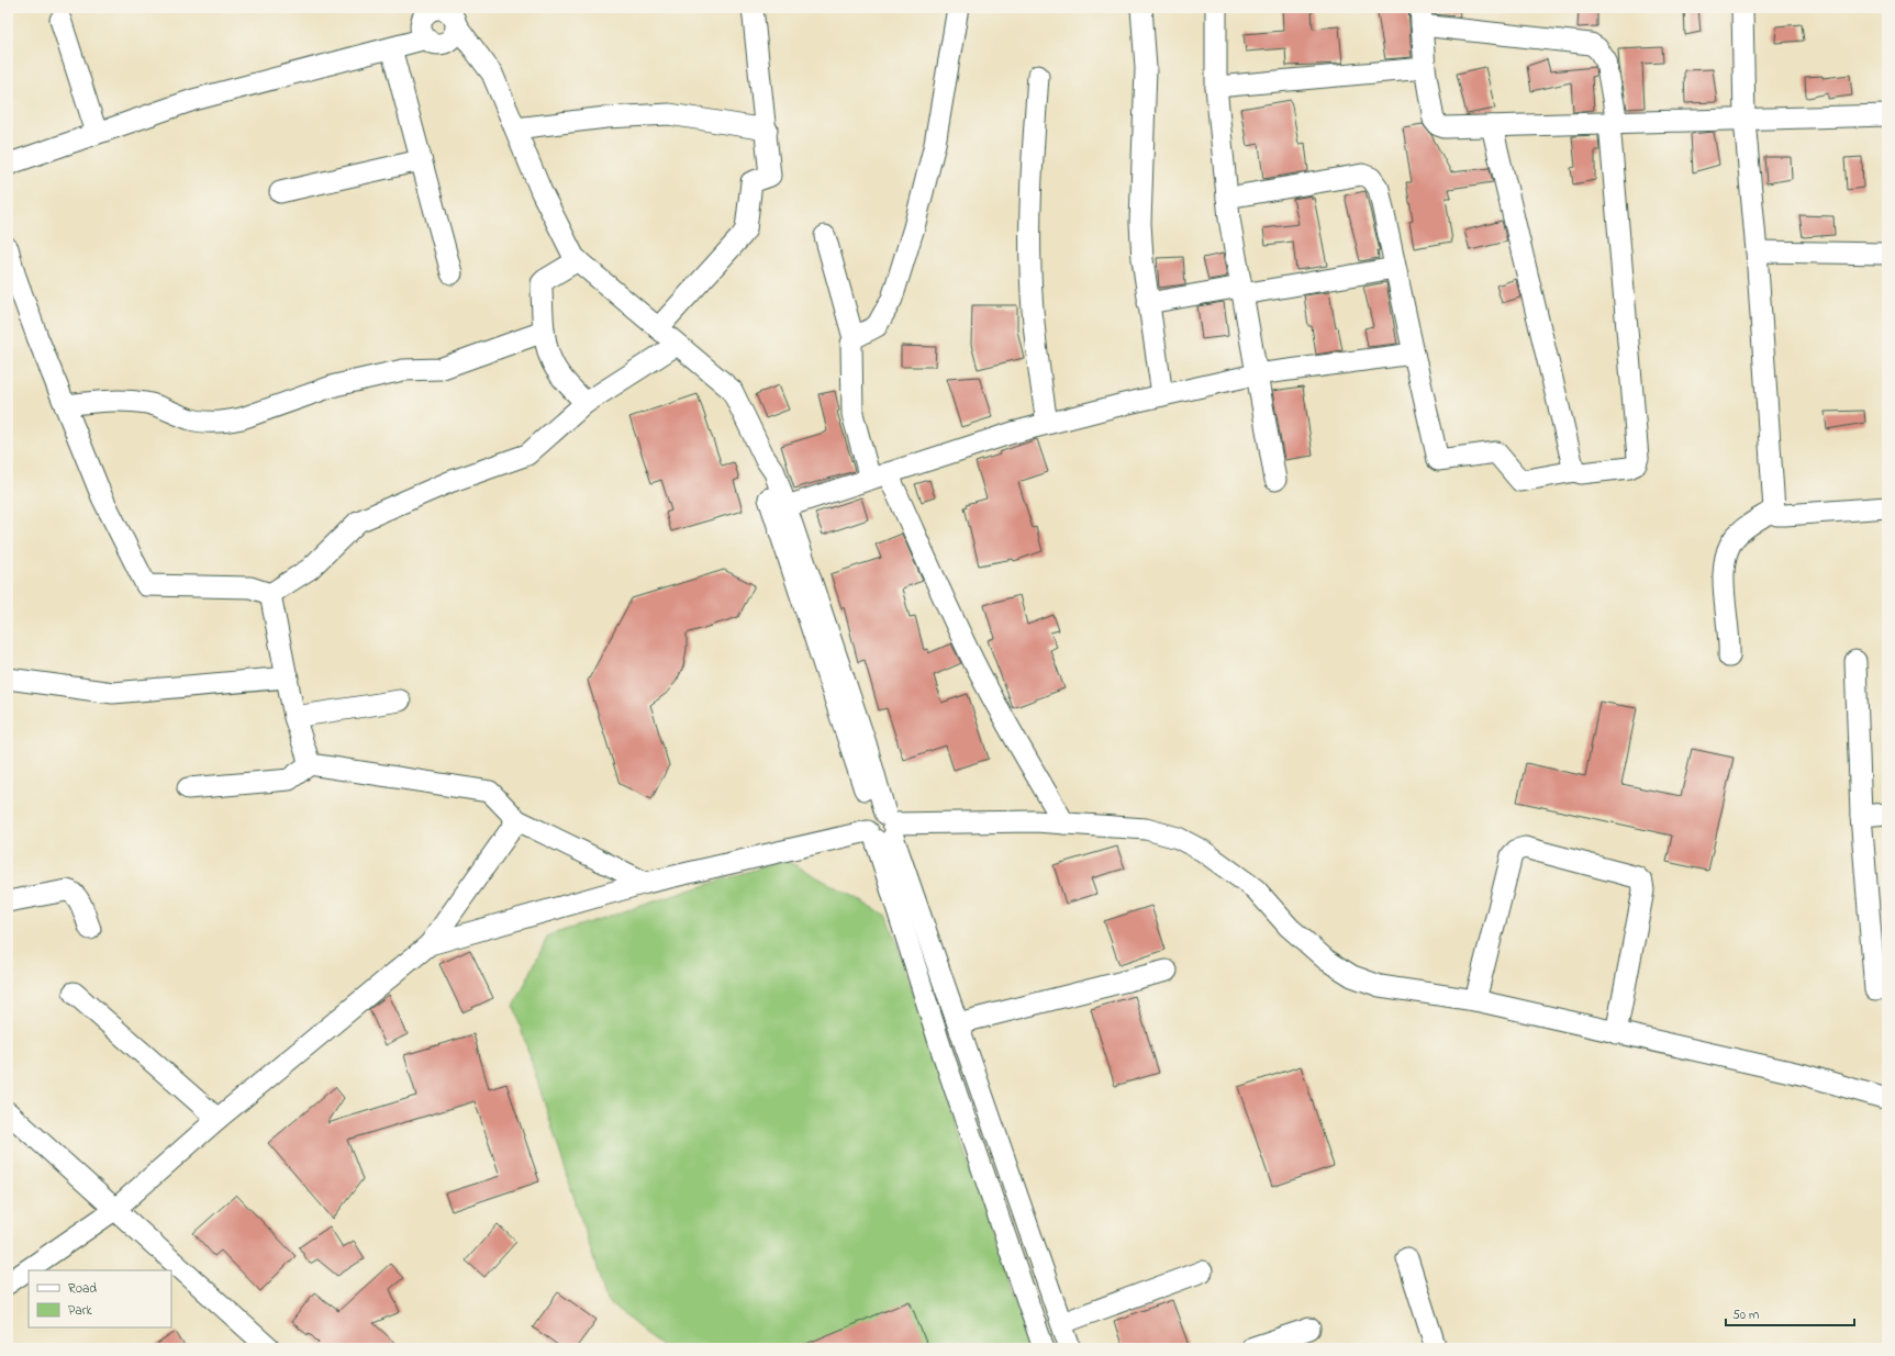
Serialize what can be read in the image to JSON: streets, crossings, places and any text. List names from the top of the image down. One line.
{"legend":["Road","Park"],"scale_bar":"50 m"}
